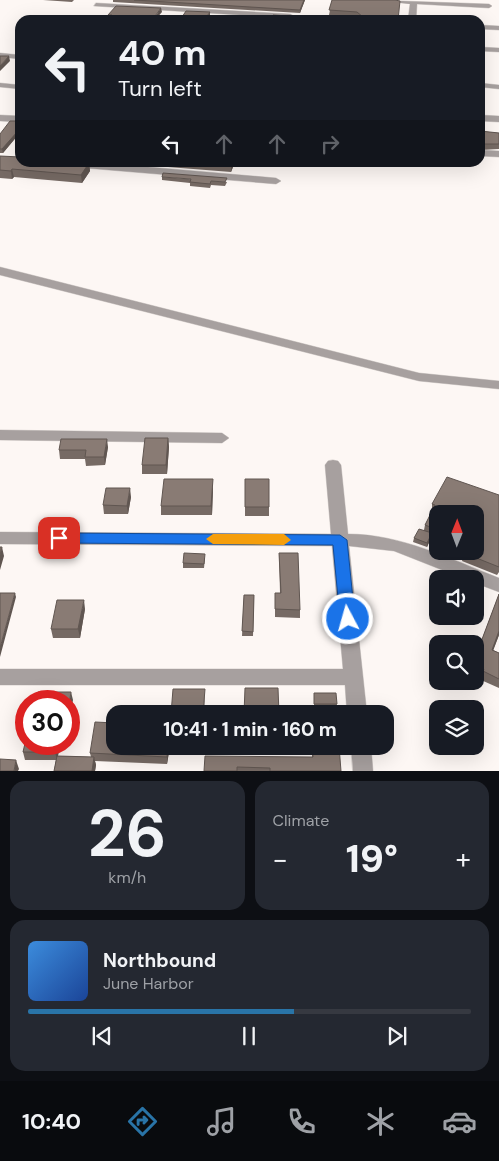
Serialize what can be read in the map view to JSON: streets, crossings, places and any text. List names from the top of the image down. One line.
{"north":"top","page":{"turn":["40 m","Turn left"],"limit":"30","trip":"10:41 · 1 min · 160 m","tile":[["26","km/h"],"Climate"],"heat":["−","19°","+"],"song":["Northbound","June Harbor"],"tabs":"10:40"}}
